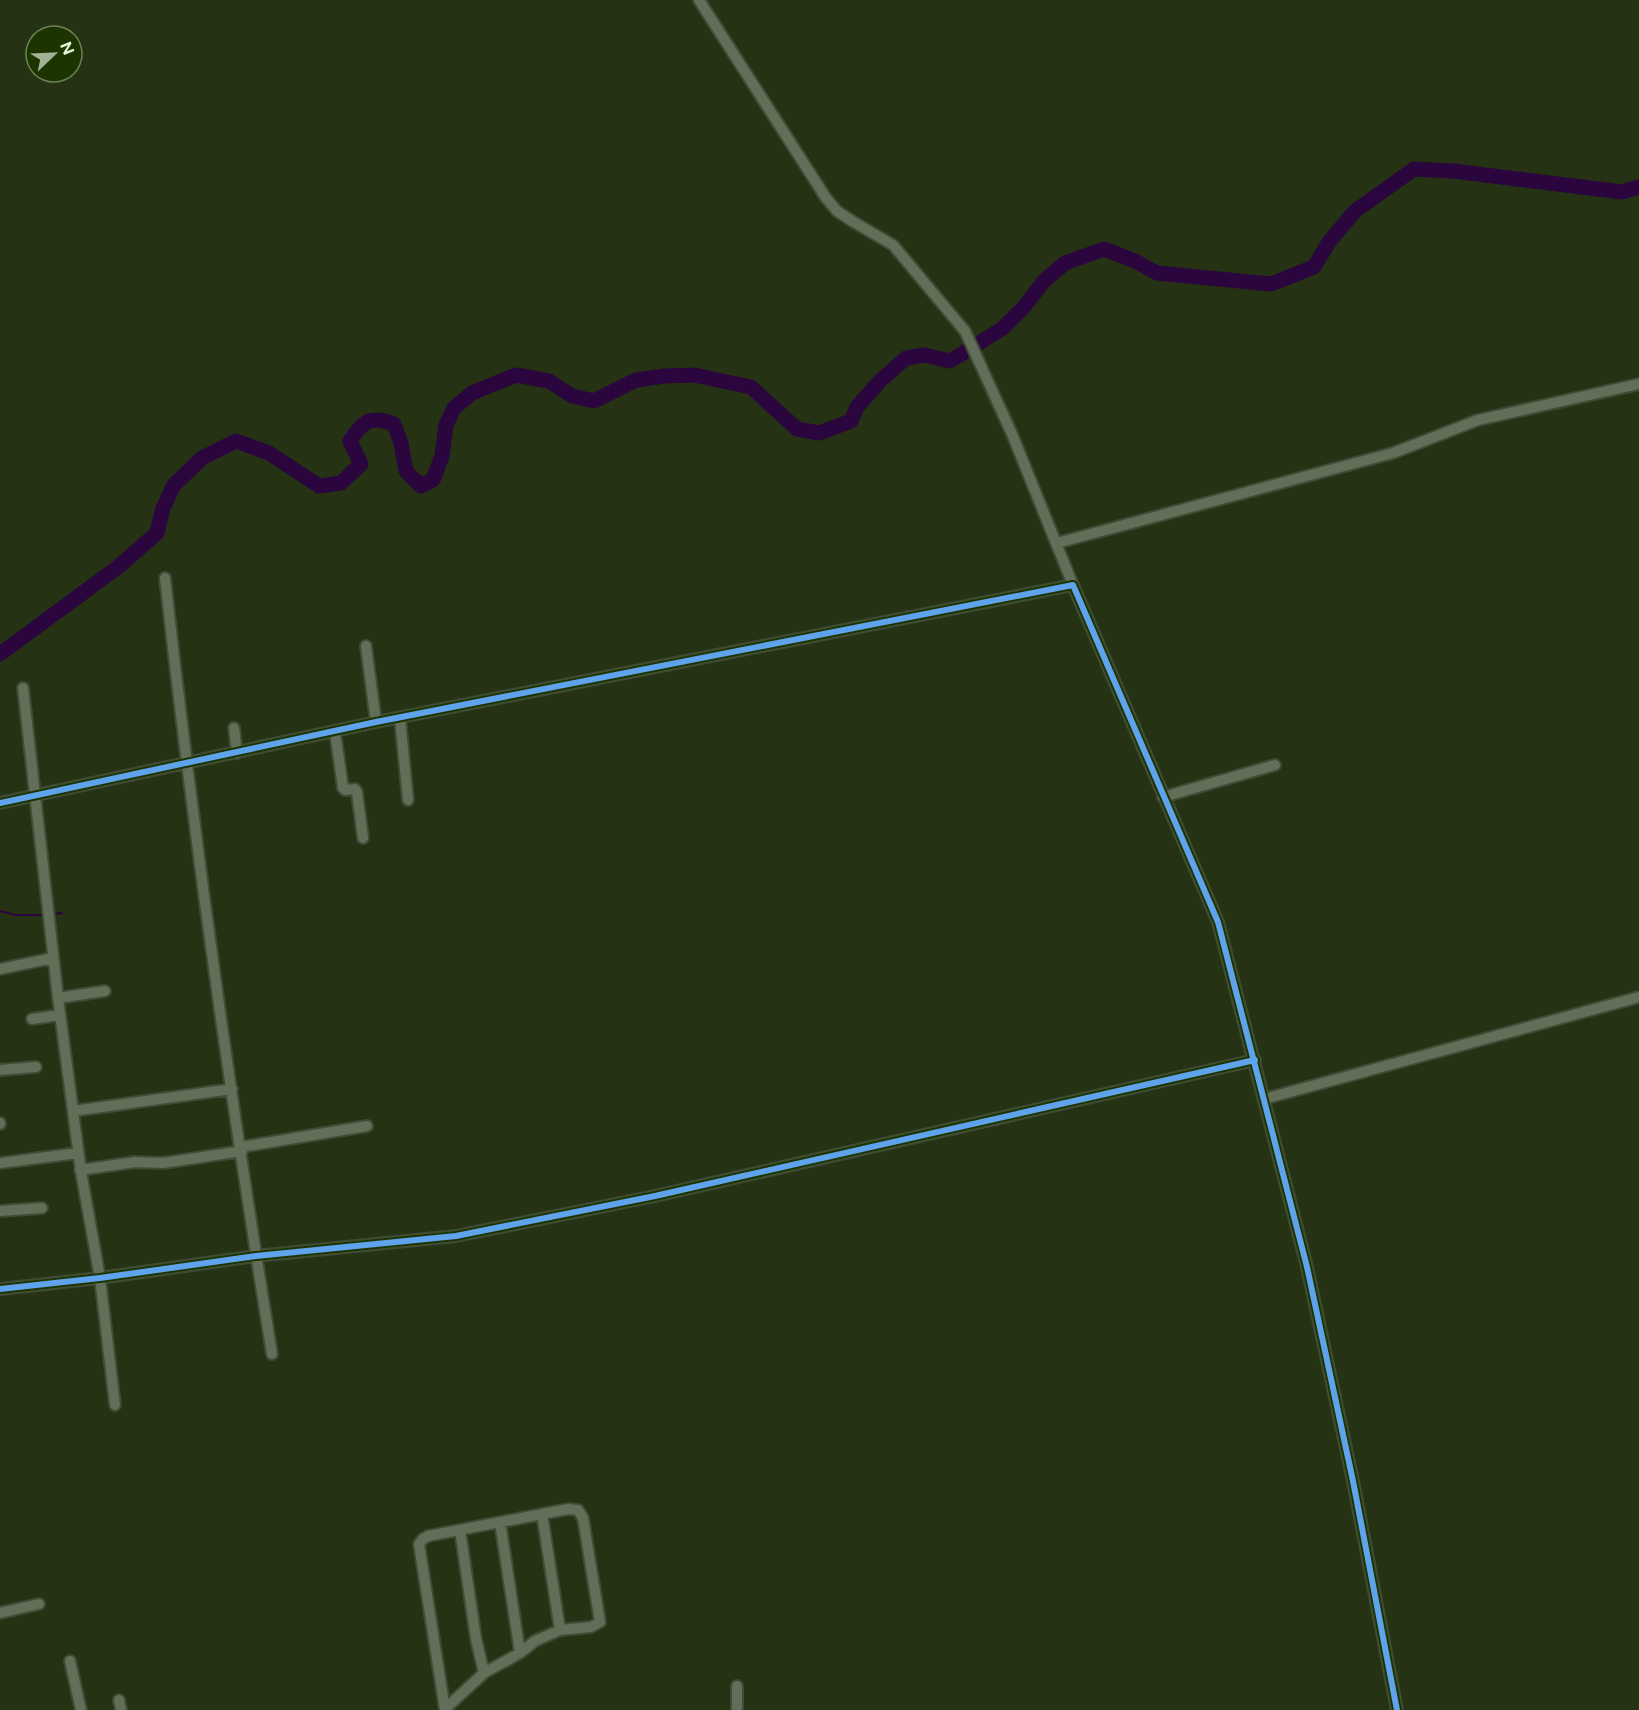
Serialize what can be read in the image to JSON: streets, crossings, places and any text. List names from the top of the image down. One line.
{"north":"top right"}
